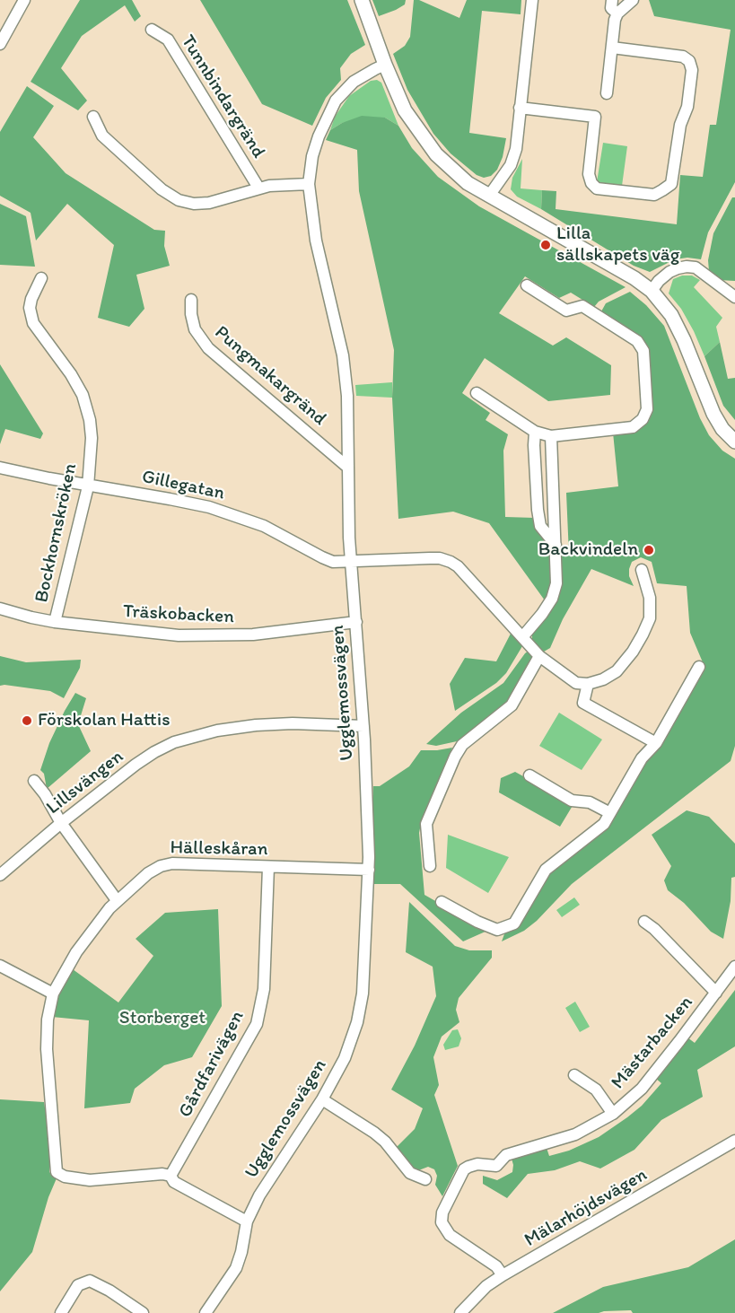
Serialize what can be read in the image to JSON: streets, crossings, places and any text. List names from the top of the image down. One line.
{"streets":{"street":["Tunnbindargränd","Pungmakargränd","Gillegatan","Bockhornskröken","Träskobacken","Ugglemossvägen","Lillsvängen","Hälleskåran","Mästarbacken","Gårdfarivägen","Mälarhöjdsvägen"]},"crossings":[["Pungmakargränd","Ugglemossvägen"],["Gillegatan","Bockhornskröken"],["Gillegatan","Ugglemossvägen"],["Bockhornskröken","Träskobacken"],["Träskobacken","Ugglemossvägen"],["Ugglemossvägen","Lillsvängen"],["Ugglemossvägen","Hälleskåran"],["Hälleskåran","Gårdfarivägen"],["Mästarbacken","Mälarhöjdsvägen"]],"parks":["Storberget"],"places":["Lilla sällskapets väg","Backvindeln","Förskolan Hattis"]}
